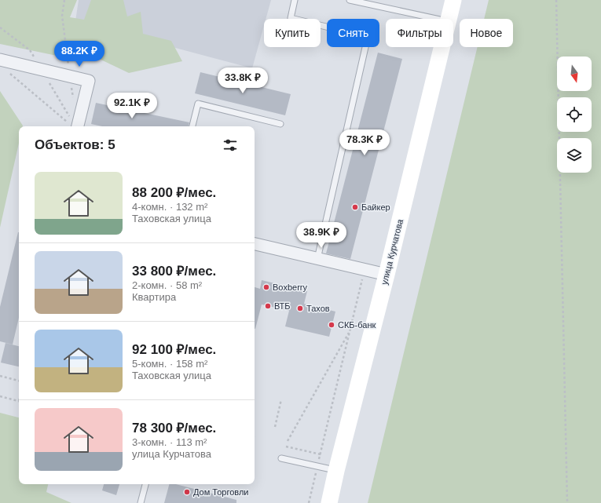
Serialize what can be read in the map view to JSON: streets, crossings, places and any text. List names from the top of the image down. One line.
{"streets":{"main road":["улица Курчатова"]},"places":["Байкер","Boxberry","ВТБ","Тахов","СКБ-банк","Дом Торговли"],"north":"bottom","page":{"chip":["Купить","Снять","Фильтры","Новое"],"price":["88.2K ₽","33.8K ₽","92.1K ₽","78.3K ₽","38.9K ₽"],"heading":"Объектов: 5","list":[{"name":"88 200 ₽/мес.","note":"4-комн. · 132 m² · Таховская улица"},{"name":"33 800 ₽/мес.","note":"2-комн. · 58 m² · Квартира"},{"name":"92 100 ₽/мес.","note":"5-комн. · 158 m² · Таховская улица"},{"name":"78 300 ₽/мес.","note":"3-комн. · 113 m² · улица Курчатова"}]}}
